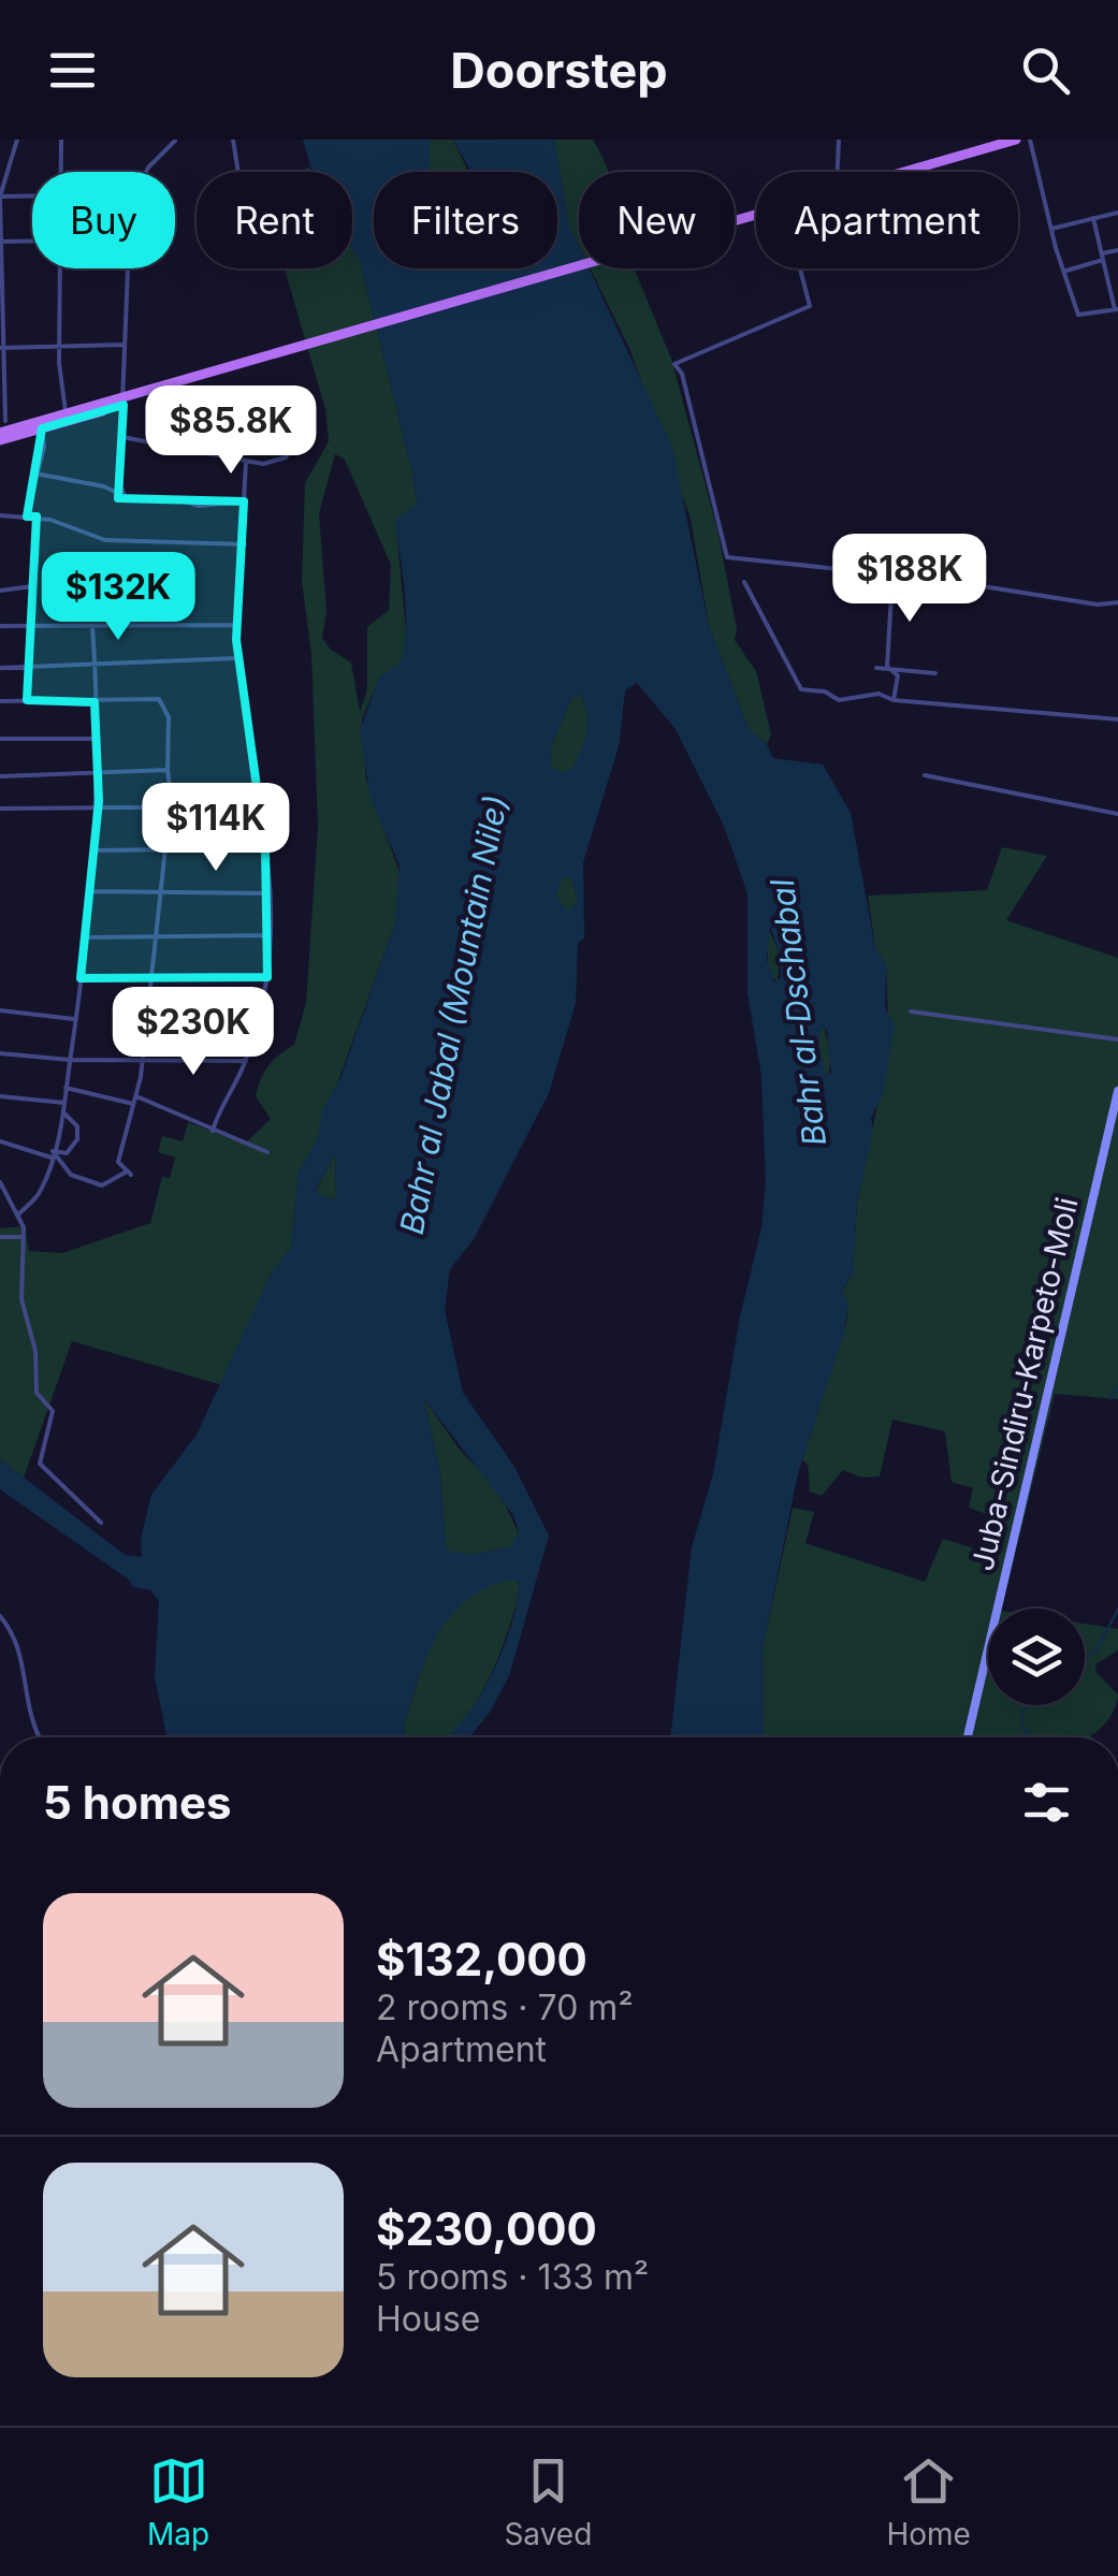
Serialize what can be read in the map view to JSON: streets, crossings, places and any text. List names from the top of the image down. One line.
{"streets":{"main road":["Juba-Sindiru-Karpeto-Moli"]},"water":["Bahr al-Dschabal","Bahr al Jabal (Mountain Nile)"],"page":{"header":"Doorstep","chip":["Buy","Rent","Filters","New","Apartment"],"price":["$85.8K","$188K","$132K","$114K","$230K"],"heading":"5 homes","list":[{"name":"$132,000","note":"2 rooms · 70 m² · Apartment"},{"name":"$230,000","note":"5 rooms · 133 m² · House"}],"tabs":["Map","Saved","Home"]}}
